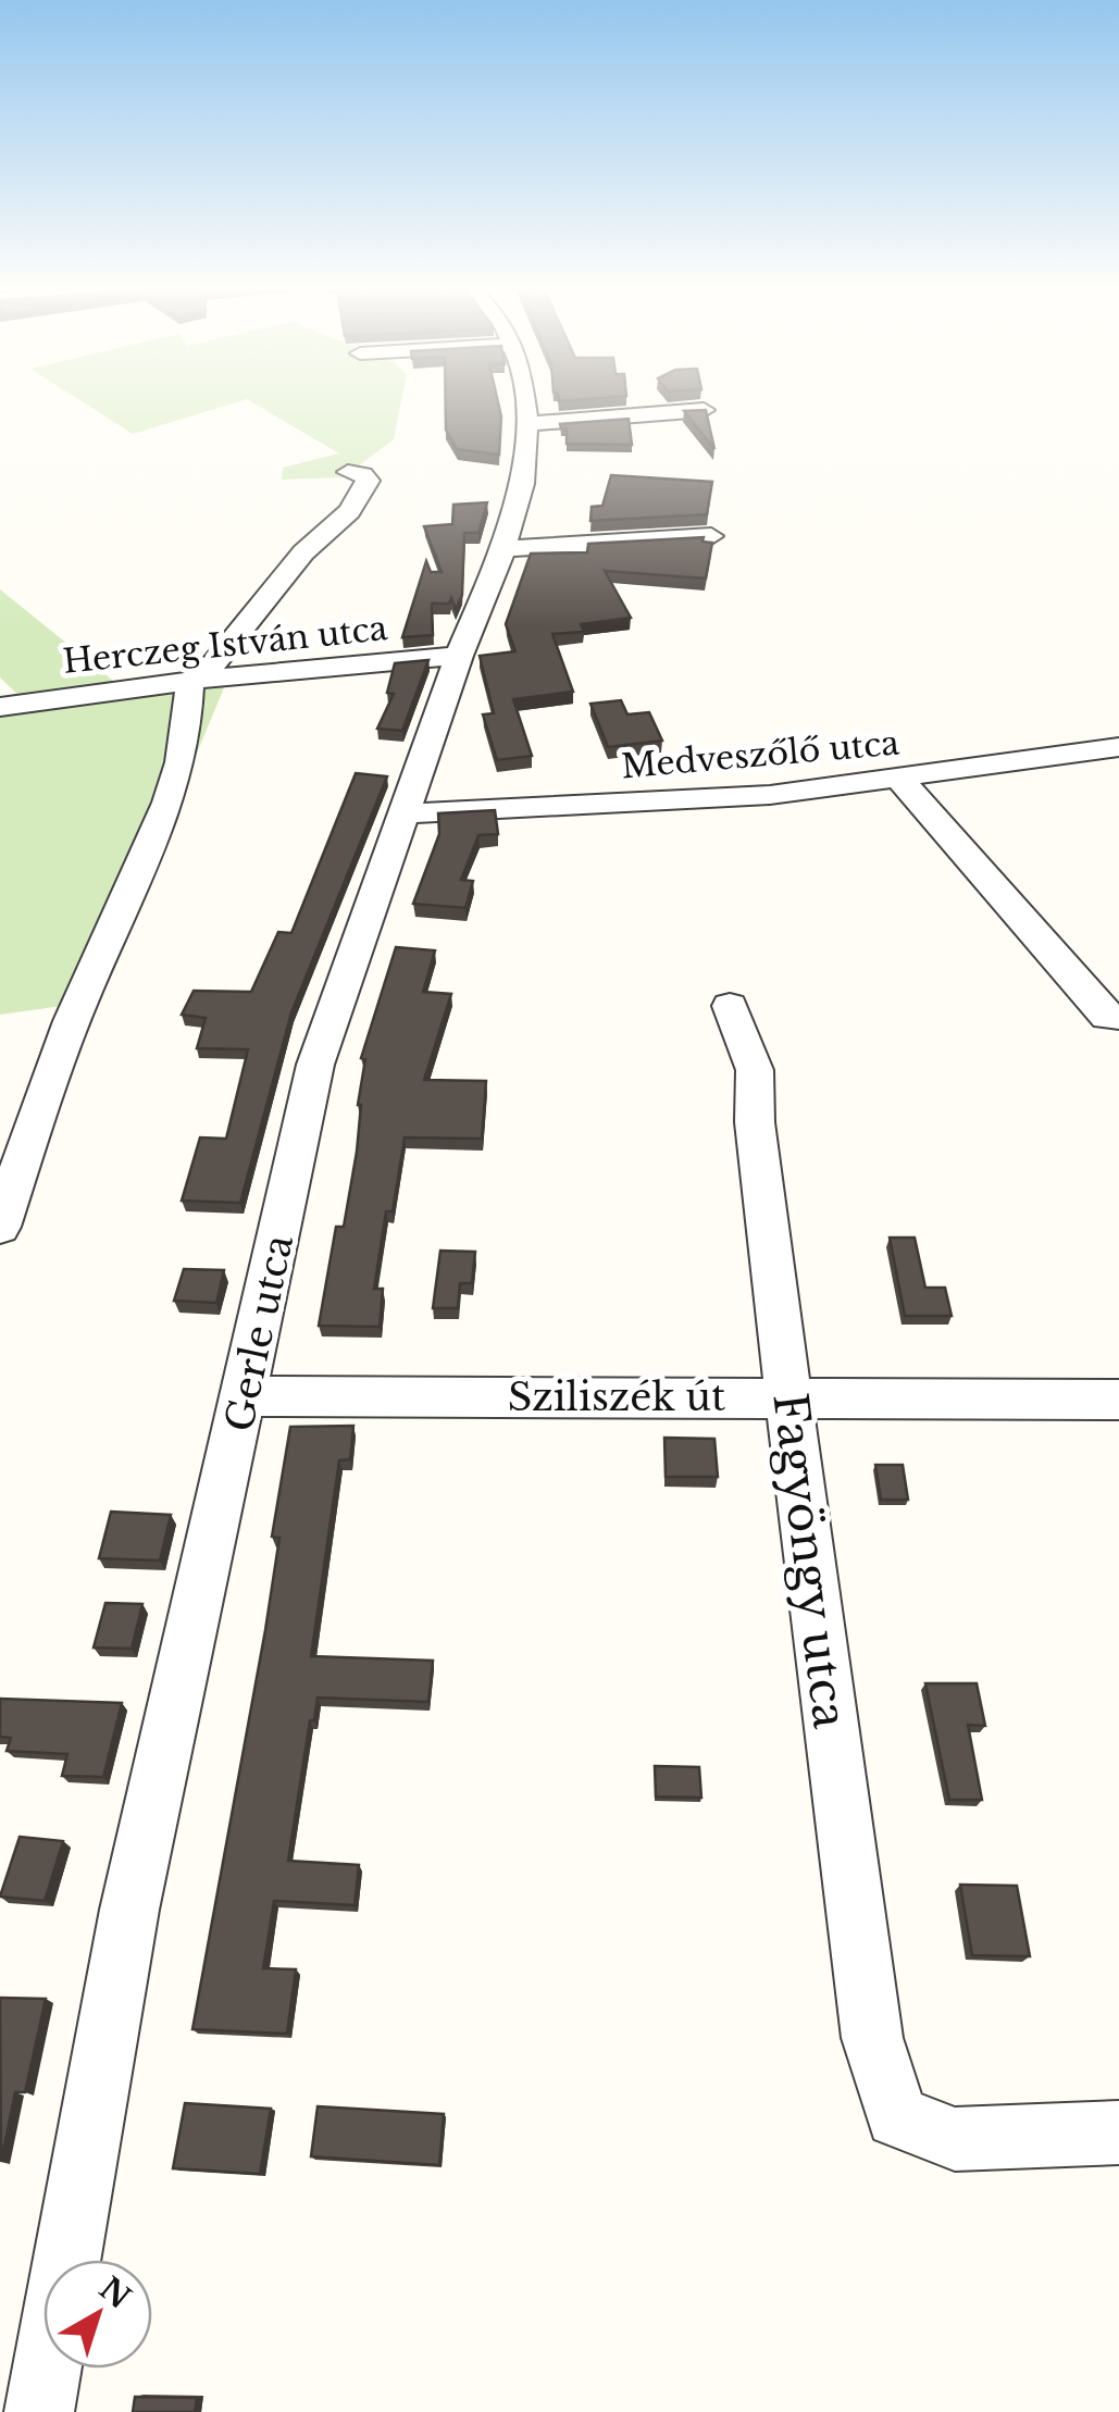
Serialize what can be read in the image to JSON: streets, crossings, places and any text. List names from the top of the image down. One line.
{"streets":{"street":["Herczeg István utca","Medveszőlő utca","Gerle utca","Sziliszék út","Fagyöngy utca"]},"crossings":[["Herczeg István utca","Gerle utca"],["Medveszőlő utca","Gerle utca"],["Gerle utca","Sziliszék út"],["Sziliszék út","Fagyöngy utca"]],"north":"top right"}
